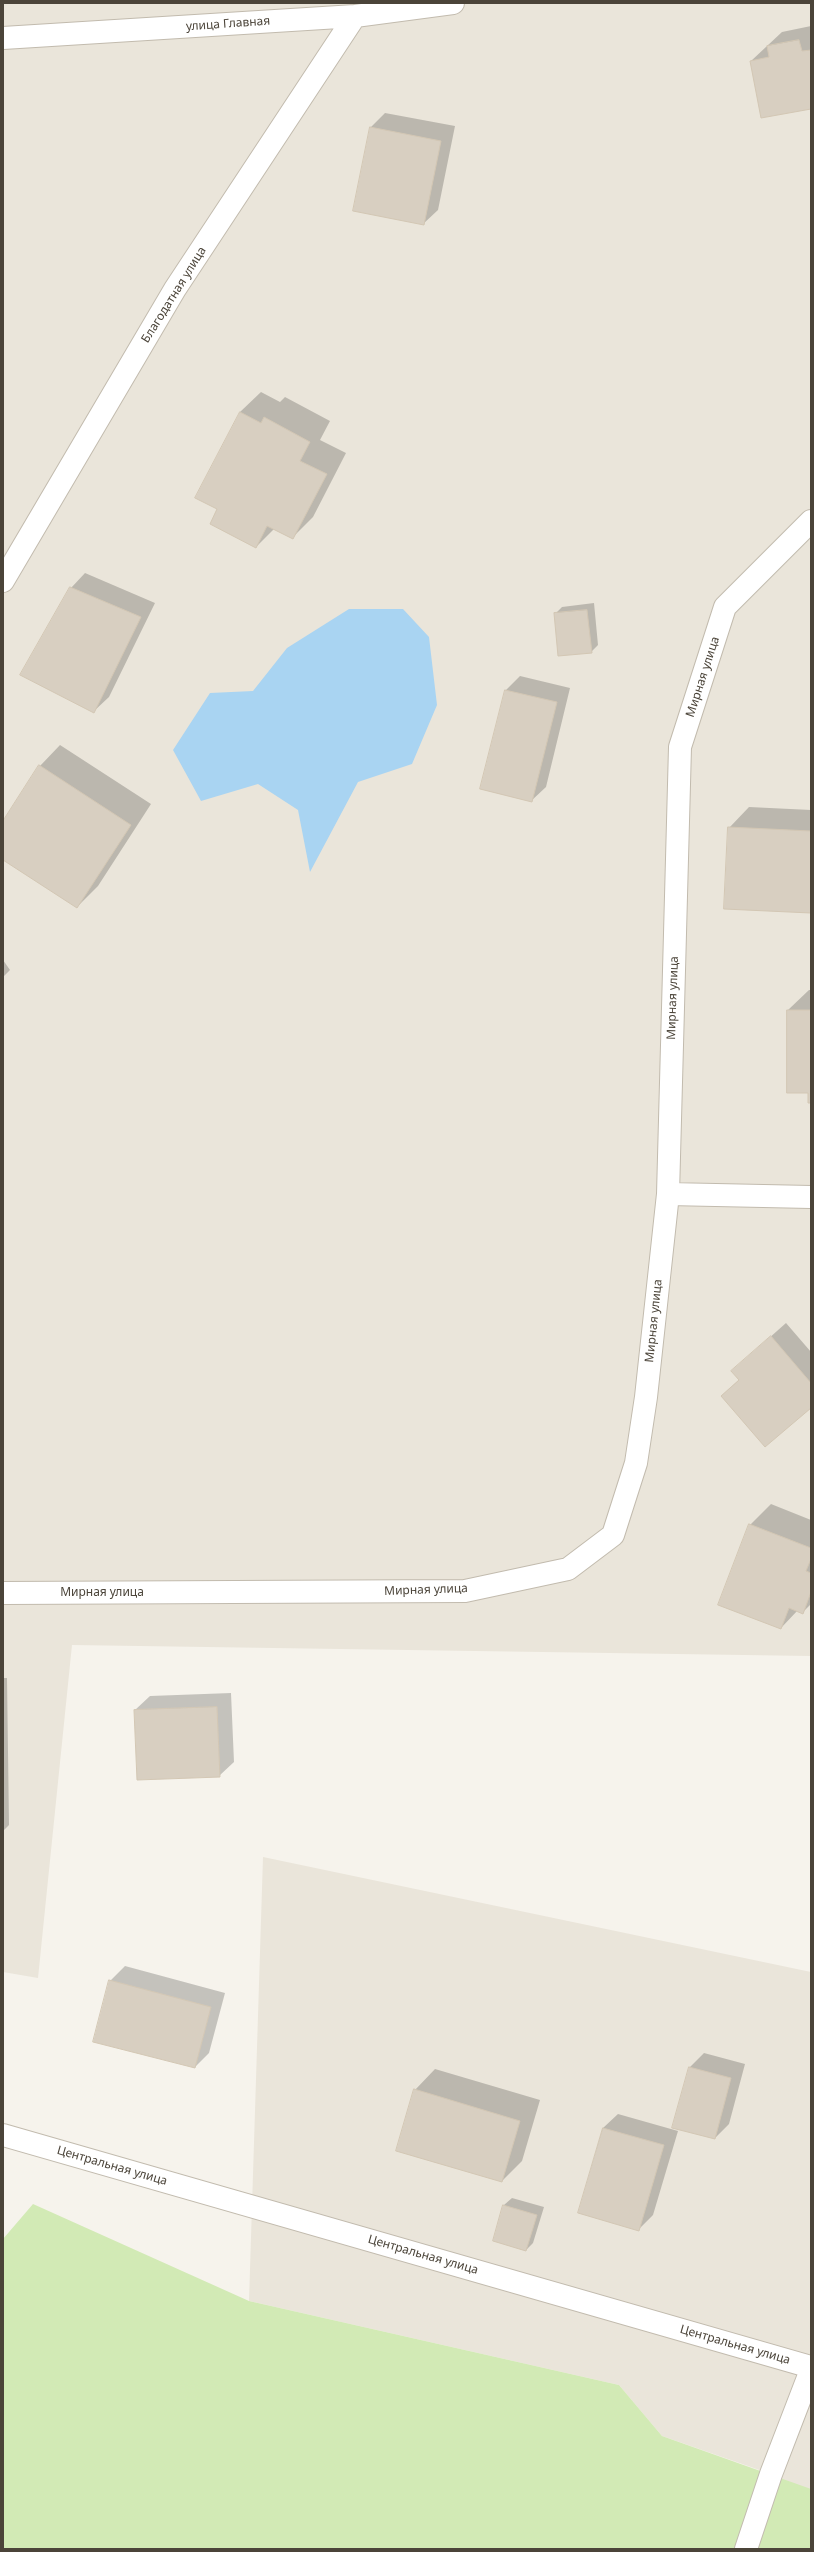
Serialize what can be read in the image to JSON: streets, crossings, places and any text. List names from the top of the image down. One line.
{"streets":{"street":["улица Главная","Благодатная улица","Мирная улица","Центральная улица"]},"crossings":[["улица Главная","Благодатная улица"]]}
